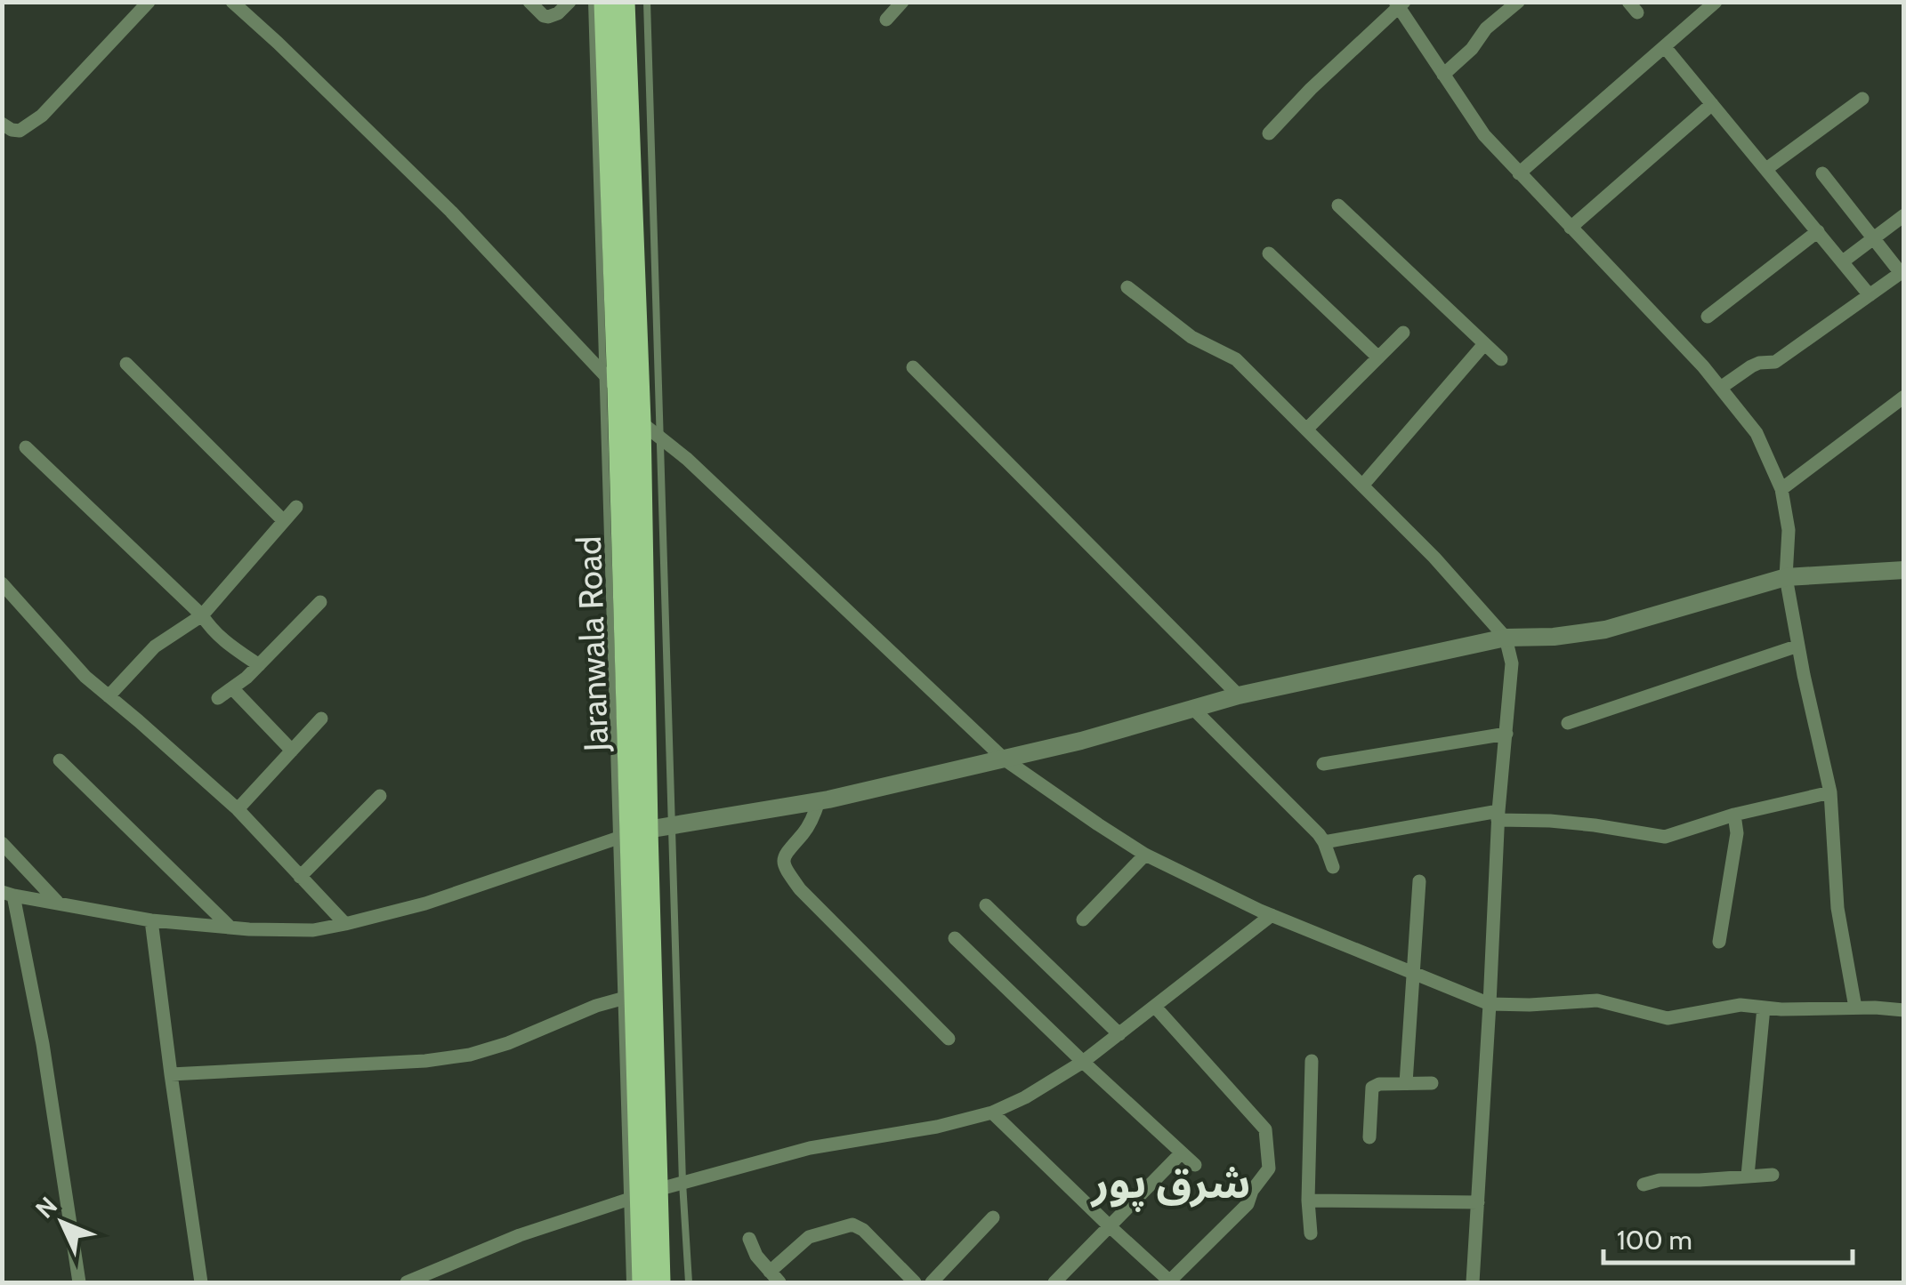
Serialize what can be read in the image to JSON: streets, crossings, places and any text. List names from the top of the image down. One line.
{"streets":{"main road":["Jaranwala Road"]},"districts":["شرق پور"],"scale_bar":"100 m","north":"top left"}
